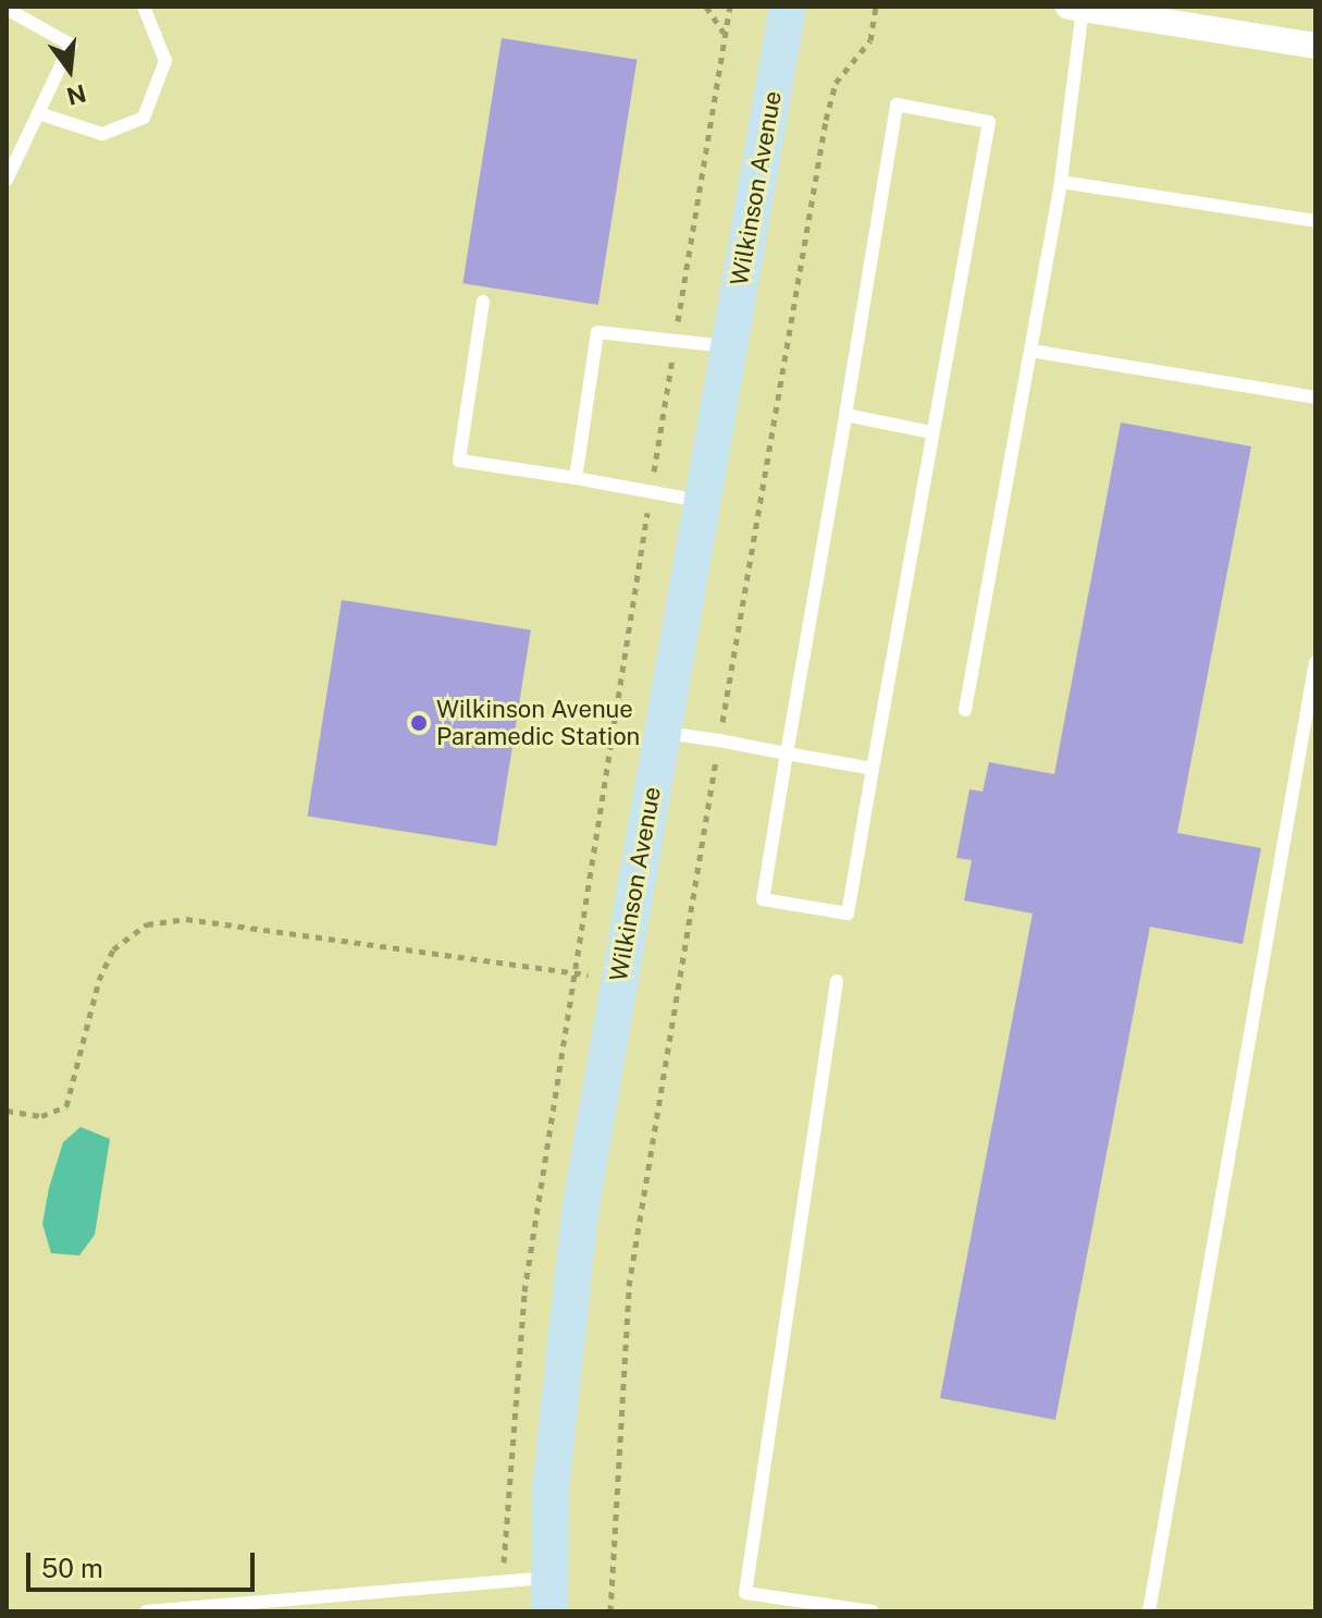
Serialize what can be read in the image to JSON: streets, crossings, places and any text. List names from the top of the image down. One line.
{"streets":{"street":["Wilkinson Avenue"]},"places":["Wilkinson Avenue Paramedic Station"],"scale_bar":"50 m","north":"bottom"}
